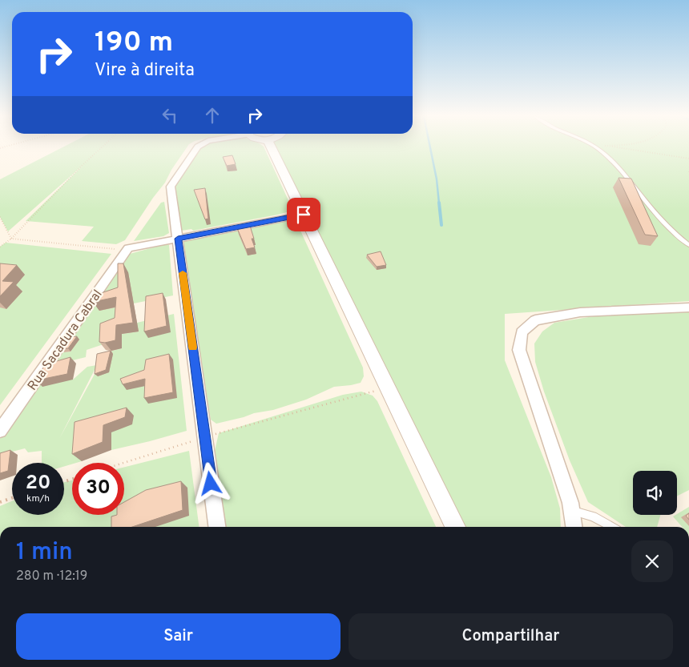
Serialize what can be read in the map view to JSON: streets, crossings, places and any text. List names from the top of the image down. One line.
{"streets":{"street":["Rua Sacadura Cabral"]},"page":{"turn":["190 m","Vire à direita"],"speed":"20 km/h","limit":"30","heading":["1 min","280 m · 12:19"],"buttons":["Sair","Compartilhar"]}}
